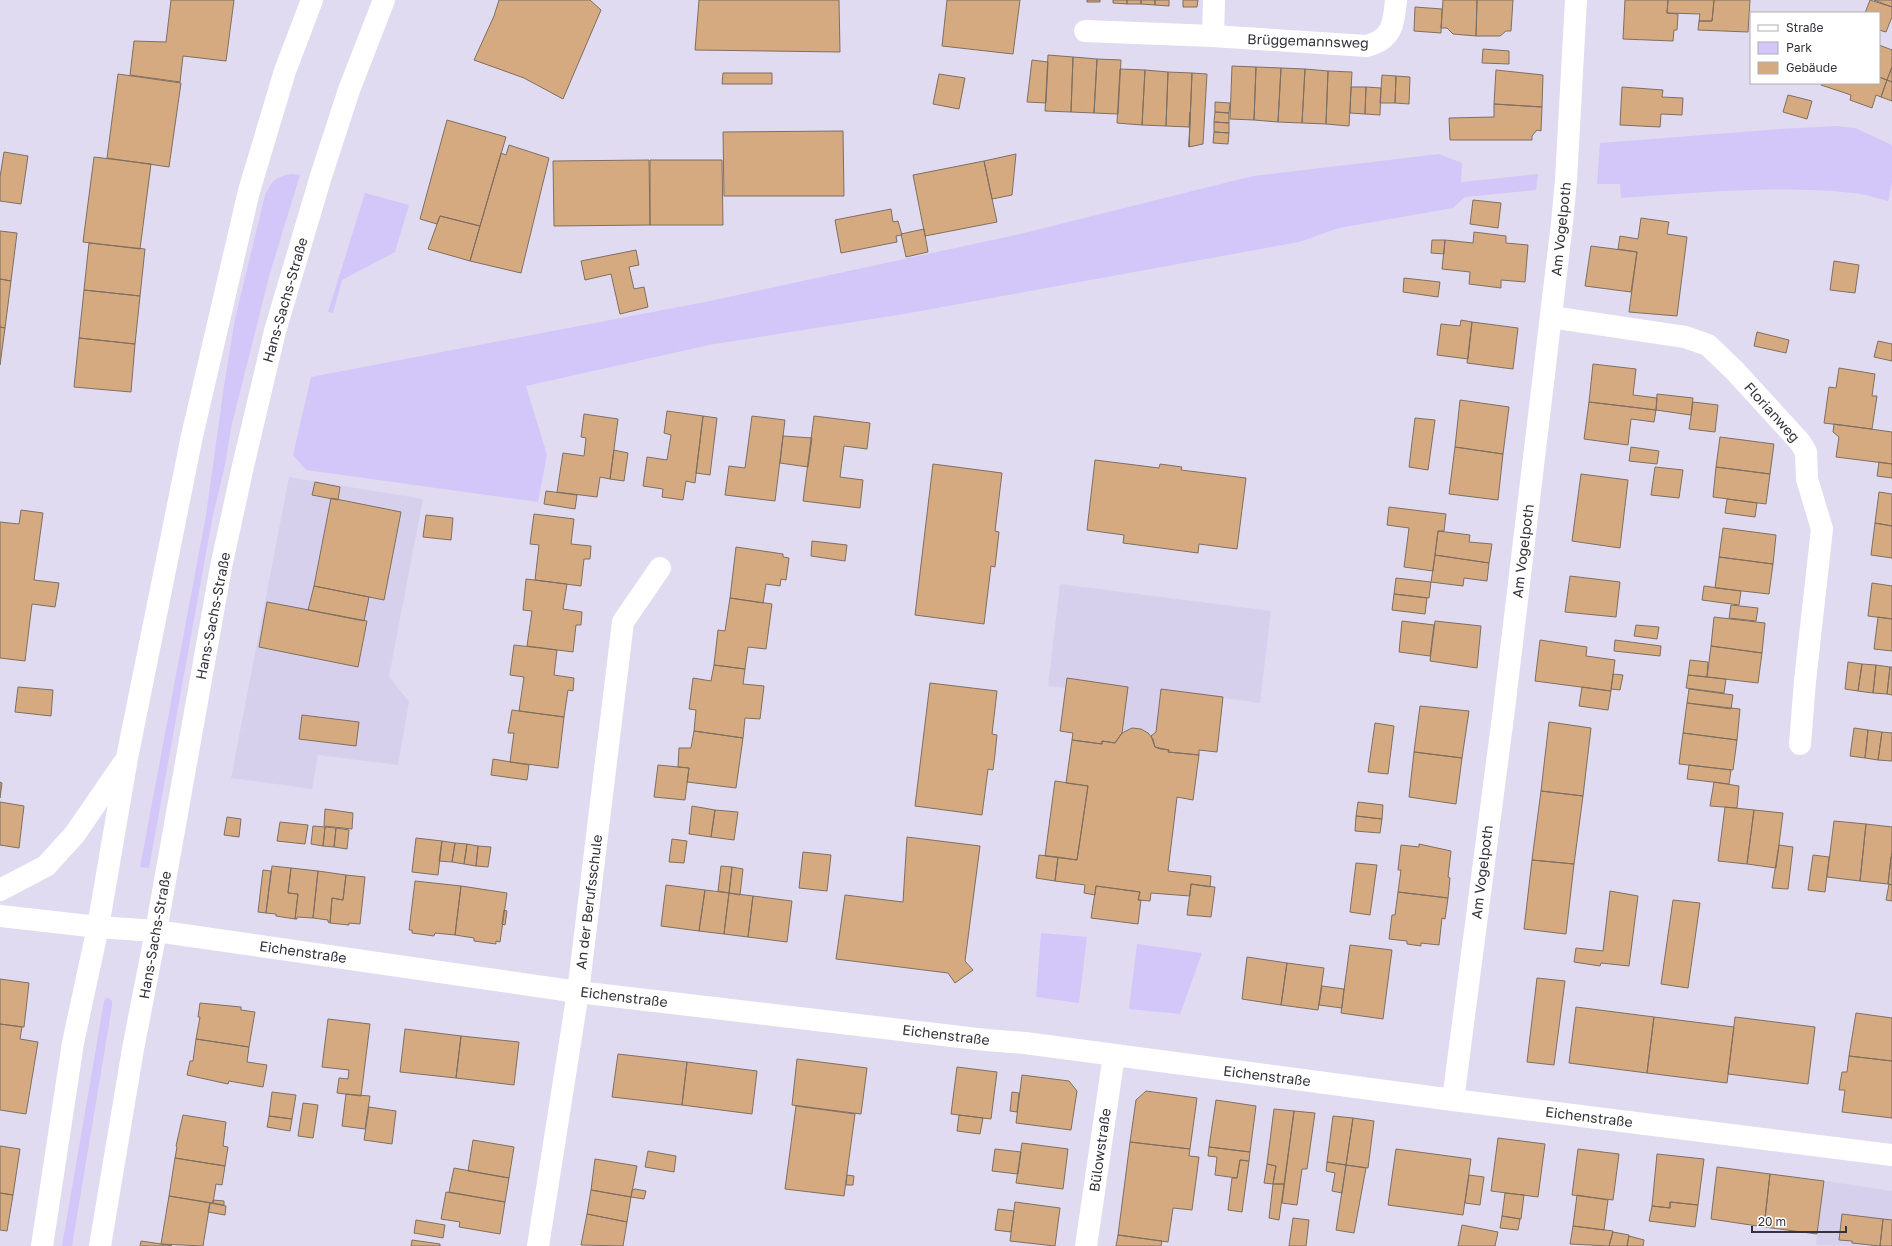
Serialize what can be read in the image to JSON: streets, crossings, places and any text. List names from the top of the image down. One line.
{"streets":{"street":["Brüggemannsweg","Am Vogelpoth","Hans-Sachs-Straße","Florianweg","An der Berufsschule","Eichenstraße","Bülowstraße"]},"crossings":[["Am Vogelpoth","Florianweg"],["Am Vogelpoth","Eichenstraße"],["Hans-Sachs-Straße","Eichenstraße"],["An der Berufsschule","Eichenstraße"],["Eichenstraße","Bülowstraße"]],"legend":["Straße","Park","Gebäude"],"scale_bar":"20 m"}
